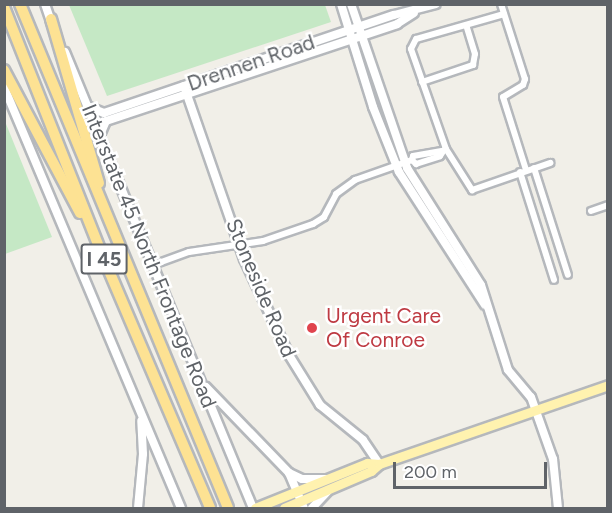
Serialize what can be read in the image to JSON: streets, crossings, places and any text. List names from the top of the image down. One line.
{"streets":{"highway":["I 45"],"main road":["Interstate 45 North Frontage Road"],"street":["Drennen Road","Stoneside Road"]},"crossings":[["Drennen Road","Interstate 45 North Frontage Road"],["Drennen Road","Stoneside Road"]],"places":["Urgent Care Of Conroe"],"scale_bar":"200 m"}
